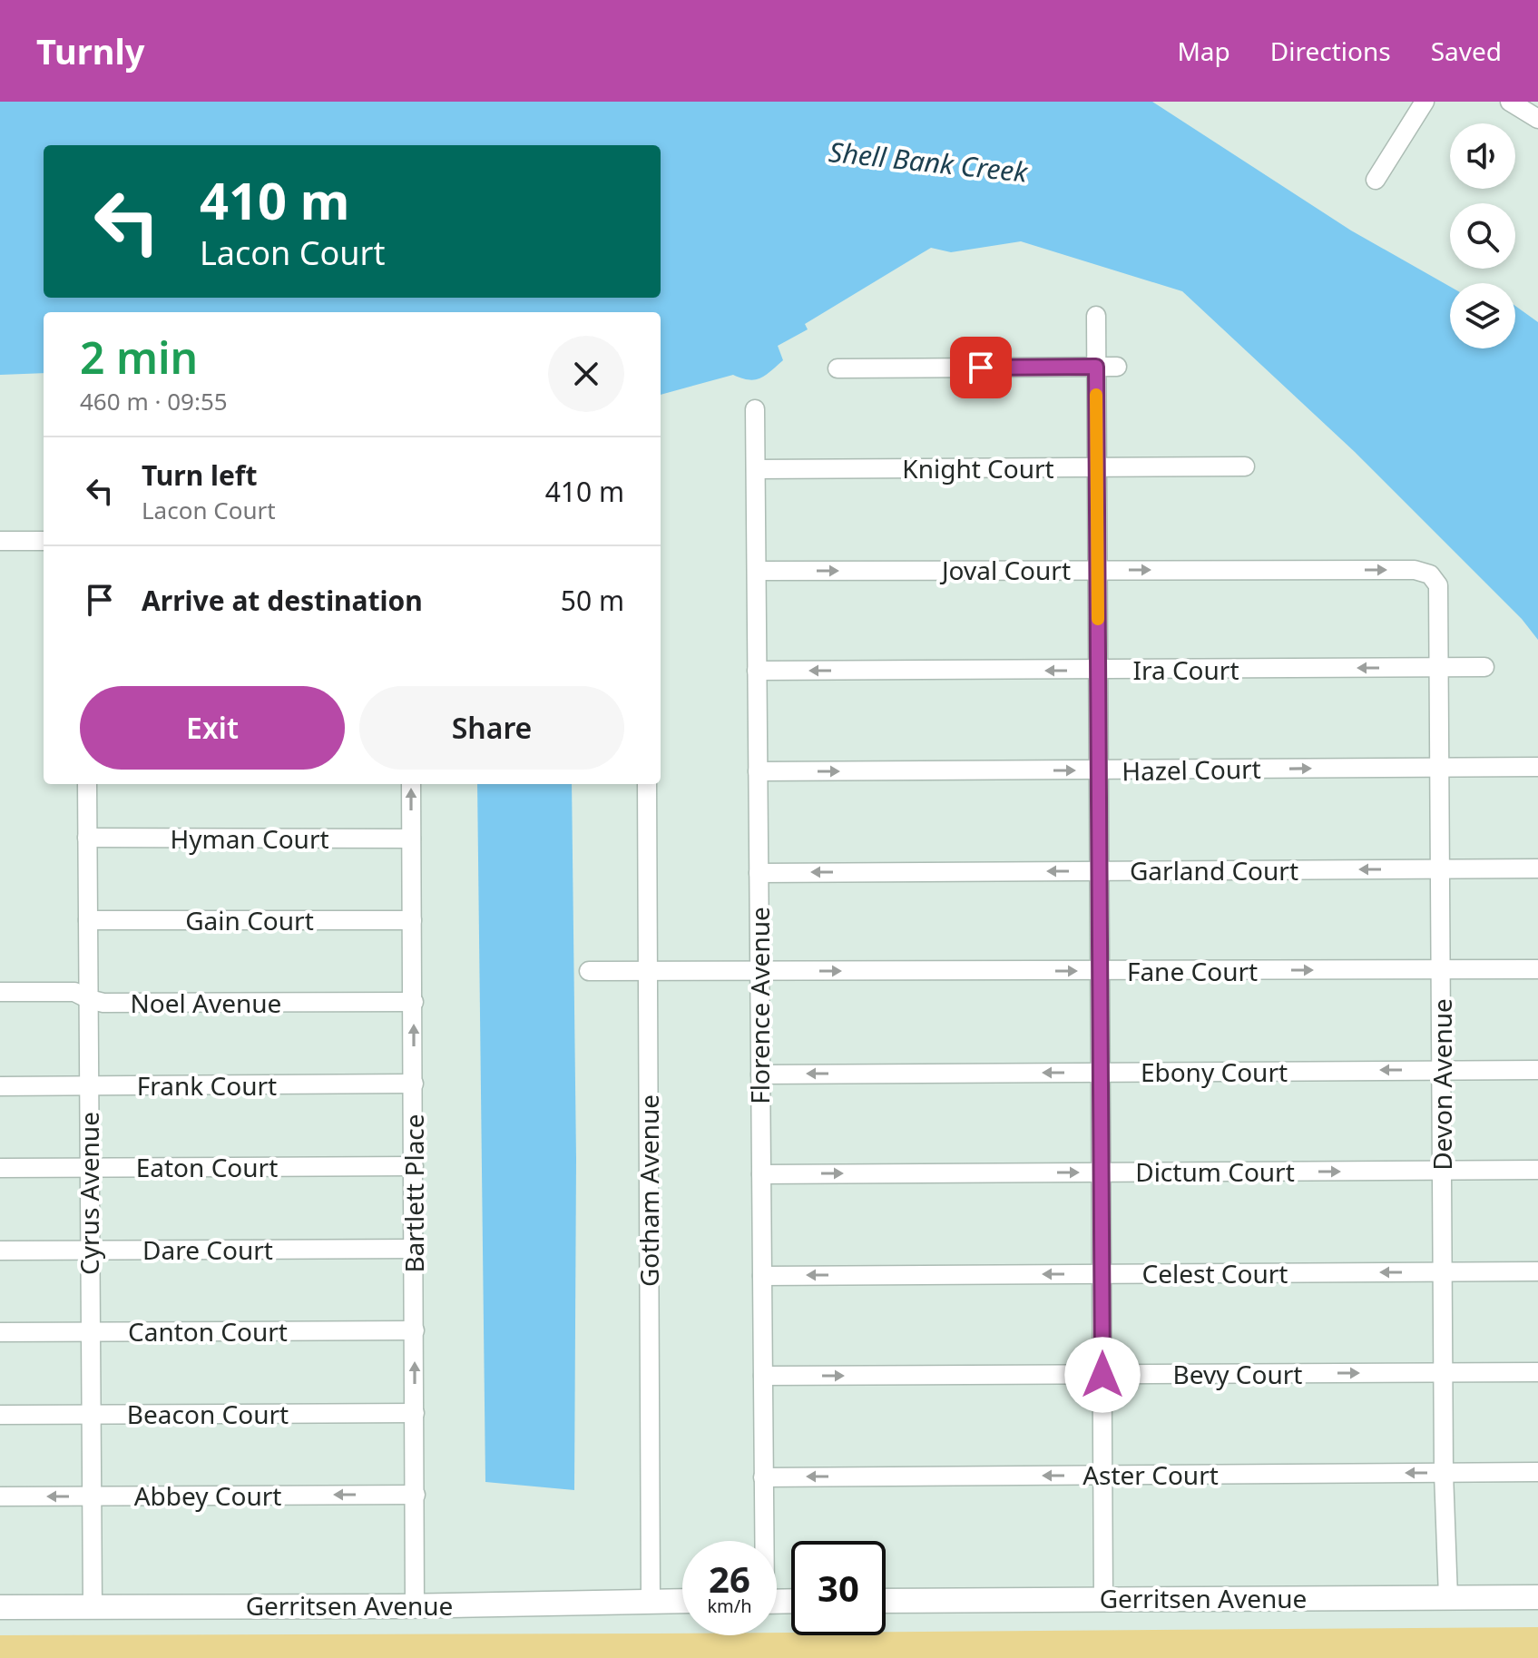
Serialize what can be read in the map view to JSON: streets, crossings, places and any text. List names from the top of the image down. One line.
{"streets":{"main road":["Gerritsen Avenue"],"street":["Knight Court","Joval Court","Ira Court","Hazel Court","Hyman Court","Garland Court","Gain Court","Fane Court","Noel Avenue","Florence Avenue","Ebony Court","Devon Avenue","Frank Court","Eaton Court","Dictum Court","Gotham Avenue","Cyrus Avenue","Bartlett Place","Dare Court","Celest Court","Canton Court","Bevy Court","Beacon Court","Aster Court","Abbey Court"]},"crossings":[["Knight Court","Florence Avenue"],["Joval Court","Florence Avenue"],["Joval Court","Devon Avenue"],["Ira Court","Florence Avenue"],["Ira Court","Devon Avenue"],["Hazel Court","Florence Avenue"],["Hazel Court","Devon Avenue"],["Hyman Court","Cyrus Avenue"],["Hyman Court","Bartlett Place"],["Garland Court","Florence Avenue"],["Garland Court","Devon Avenue"],["Gain Court","Cyrus Avenue"],["Gain Court","Bartlett Place"],["Fane Court","Florence Avenue"],["Fane Court","Devon Avenue"],["Fane Court","Gotham Avenue"],["Noel Avenue","Cyrus Avenue"],["Noel Avenue","Bartlett Place"],["Florence Avenue","Ebony Court"],["Florence Avenue","Dictum Court"],["Florence Avenue","Celest Court"],["Florence Avenue","Bevy Court"],["Florence Avenue","Aster Court"],["Ebony Court","Devon Avenue"],["Devon Avenue","Dictum Court"],["Devon Avenue","Celest Court"],["Devon Avenue","Bevy Court"],["Devon Avenue","Aster Court"],["Devon Avenue","Gerritsen Avenue"],["Frank Court","Cyrus Avenue"],["Frank Court","Bartlett Place"],["Eaton Court","Cyrus Avenue"],["Eaton Court","Bartlett Place"],["Gotham Avenue","Gerritsen Avenue"],["Cyrus Avenue","Dare Court"],["Cyrus Avenue","Canton Court"],["Cyrus Avenue","Beacon Court"],["Cyrus Avenue","Abbey Court"],["Cyrus Avenue","Gerritsen Avenue"],["Bartlett Place","Dare Court"],["Bartlett Place","Canton Court"],["Bartlett Place","Beacon Court"],["Bartlett Place","Abbey Court"],["Bartlett Place","Gerritsen Avenue"]],"one_way":["Joval Court","Ira Court","Hazel Court","Garland Court","Fane Court","Ebony Court","Dictum Court","Celest Court","Bevy Court","Aster Court","Abbey Court"],"water":["Shell Bank Creek"],"page":{"header":"Turnly","nav":["Map","Directions","Saved"],"turn":["410 m","Lacon Court"],"heading":["2 min","460 m · 09:55"],"list":[{"name":"Turn left","note":"Lacon Court","value":"410 m"},{"name":"Arrive at destination","value":"50 m"}],"buttons":["Exit","Share"],"speed":"26 km/h","limit":"30"}}
